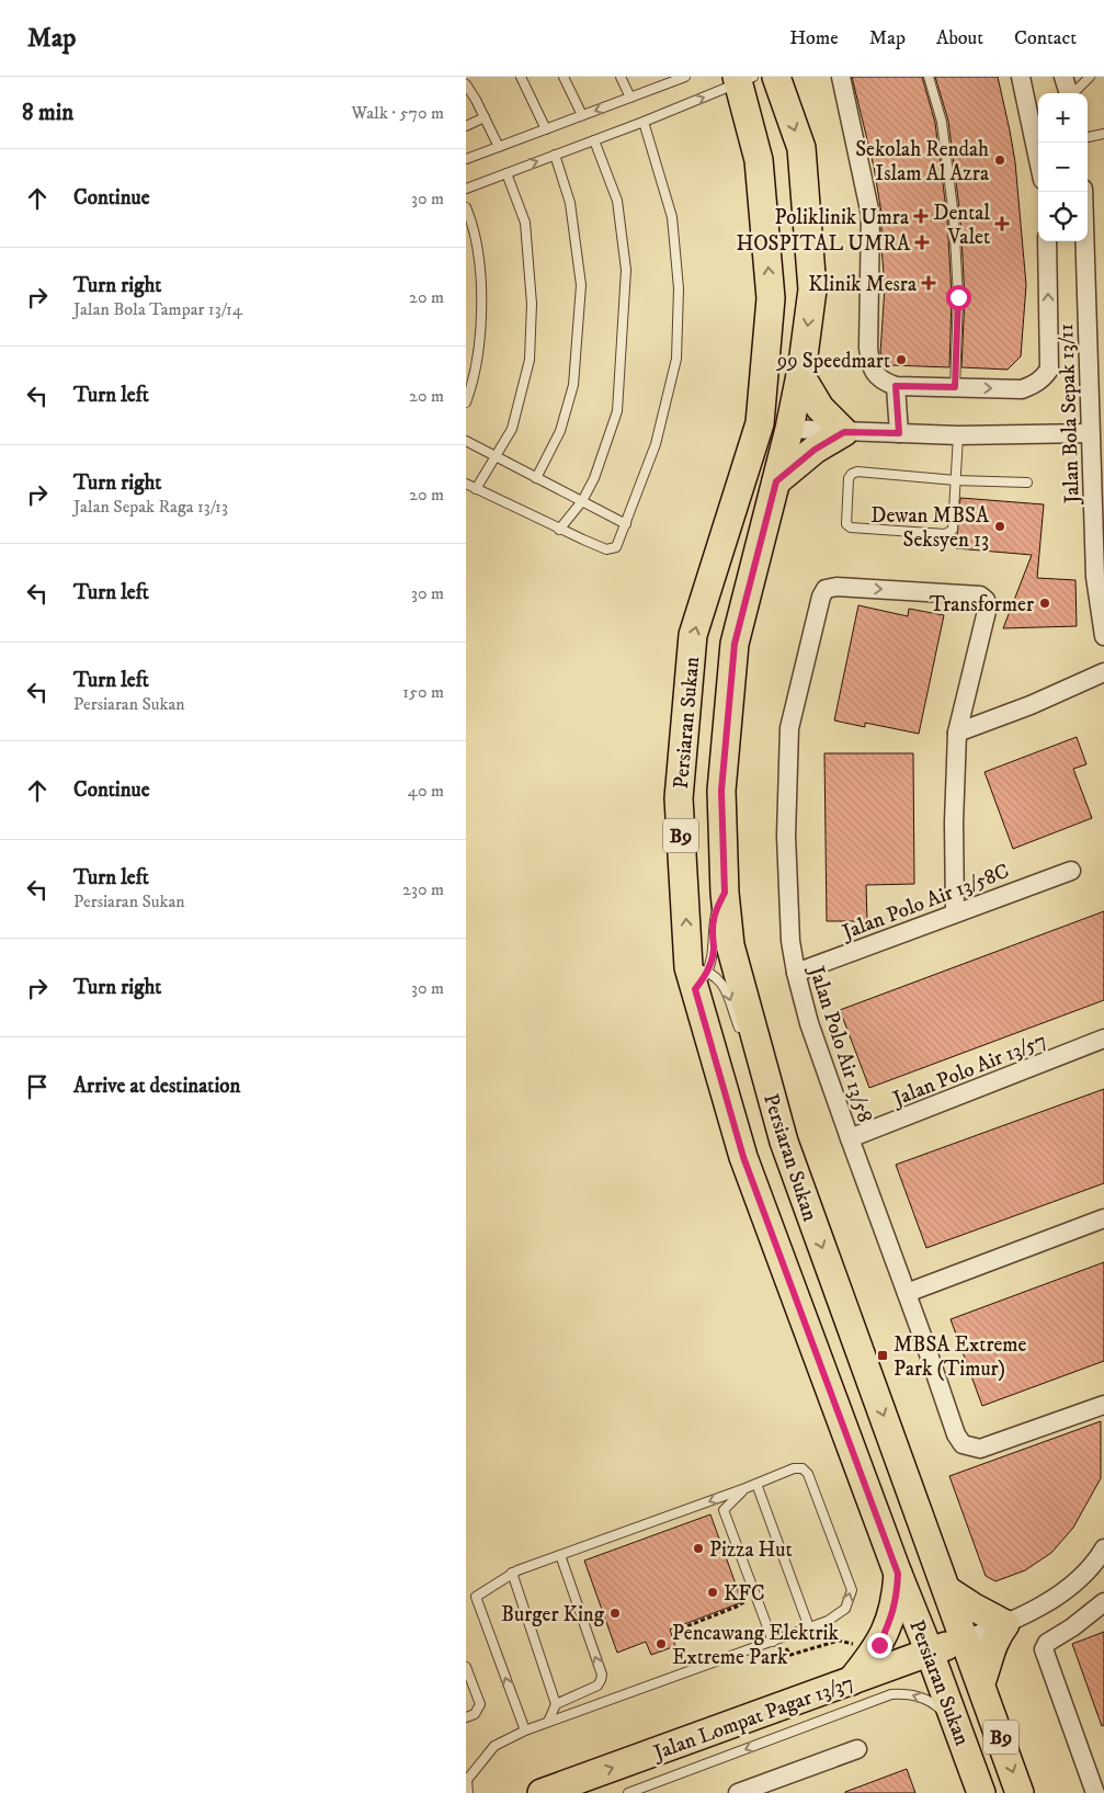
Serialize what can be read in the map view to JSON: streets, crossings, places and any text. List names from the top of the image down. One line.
{"streets":{"main road":["Persiaran Sukan","B9","Jalan Lompat Pagar 13/37"],"street":["Jalan Bola Sepak 13/11","Jalan Polo Air 13/58C","Jalan Polo Air 13/58","Jalan Polo Air 13/57"]},"crossings":[["Persiaran Sukan","Jalan Lompat Pagar 13/37"],["Jalan Polo Air 13/58C","Jalan Polo Air 13/58"],["Jalan Polo Air 13/58","Jalan Polo Air 13/57"]],"one_way":["Jalan Lompat Pagar 13/37"],"places":{"other":["Sekolah Rendah Islam Al Azra","99 Speedmart","Dewan MBSA Seksyen 13","Transformer","Pizza Hut","KFC","Burger King","Pencawang Elektrik Extreme Park"],"health":["Poliklinik Umra","Dental Valet","HOSPITAL UMRA","Klinik Mesra"],"transit":["MBSA Extreme Park (Timur)"]},"page":{"header":"Map","nav":["Home","Map","About","Contact"],"heading":["8 min","Walk · 570 m"],"map_buttons":["+","−"],"list":[["Continue","30 m"],["Turn right","Jalan Bola Tampar 13/14","20 m"],["Turn left","20 m"],["Turn right","Jalan Sepak Raga 13/13","20 m"],["Turn left","30 m"],["Turn left","Persiaran Sukan","150 m"],["Continue","40 m"],["Turn left","Persiaran Sukan","230 m"],["Turn right","30 m"],"Arrive at destination"]}}
